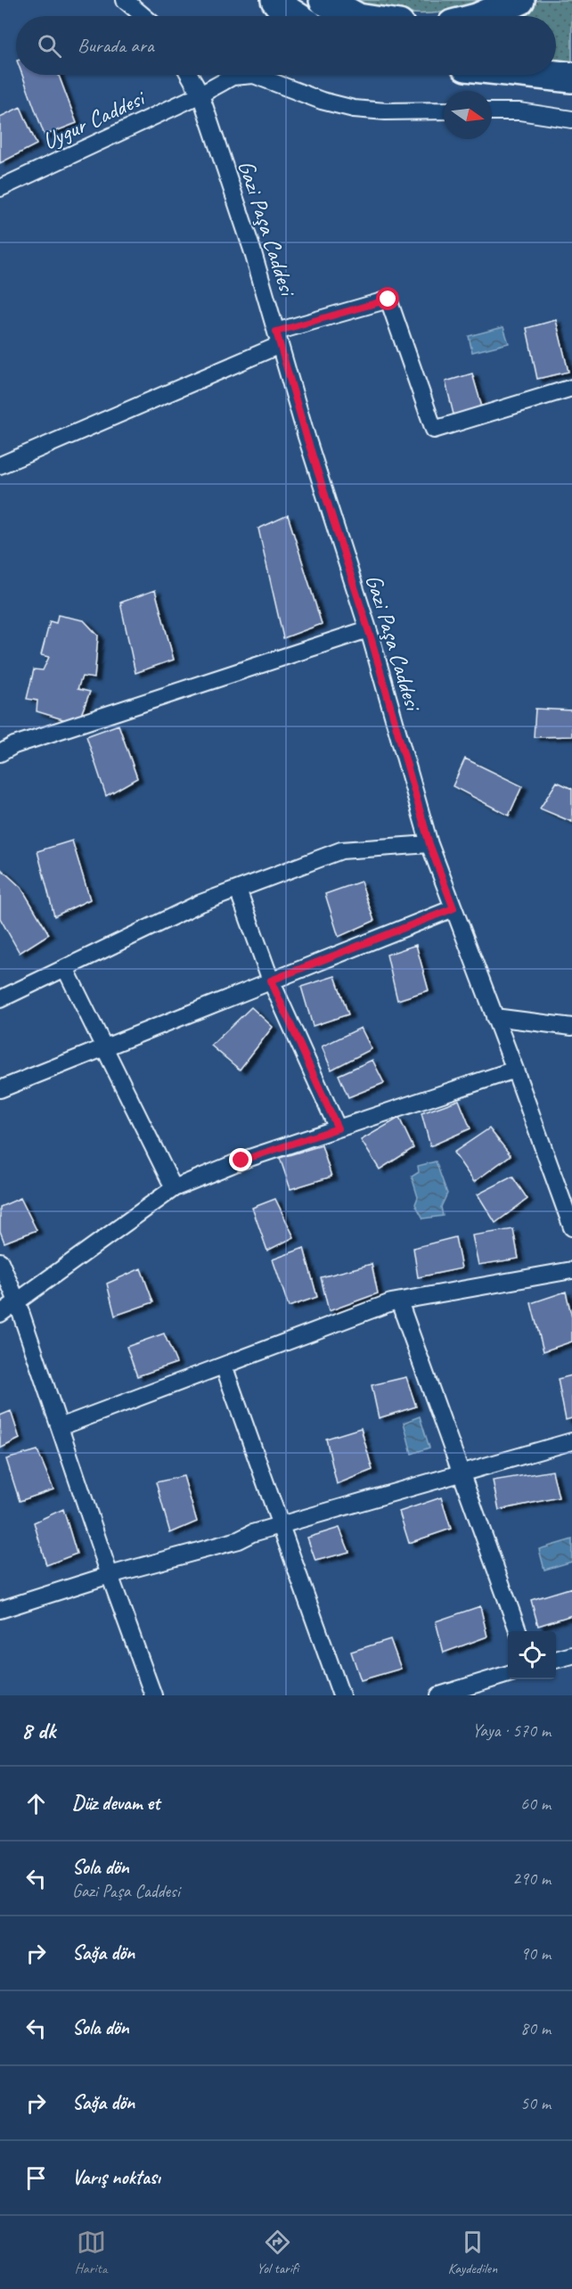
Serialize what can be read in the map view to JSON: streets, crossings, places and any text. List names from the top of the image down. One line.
{"streets":{"street":["Uygur Caddesi","Gazi Paşa Caddesi"]},"crossings":[["Uygur Caddesi","Gazi Paşa Caddesi"]],"north":"right","page":{"search":"Burada ara","heading":["8 dk","Yaya · 570 m"],"list":[["Düz devam et","60 m"],["Sola dön","Gazi Paşa Caddesi","290 m"],["Sağa dön","90 m"],["Sola dön","80 m"],["Sağa dön","50 m"],"Varış noktası"],"nav":["Harita","Yol tarifi","Kaydedilen"]}}
